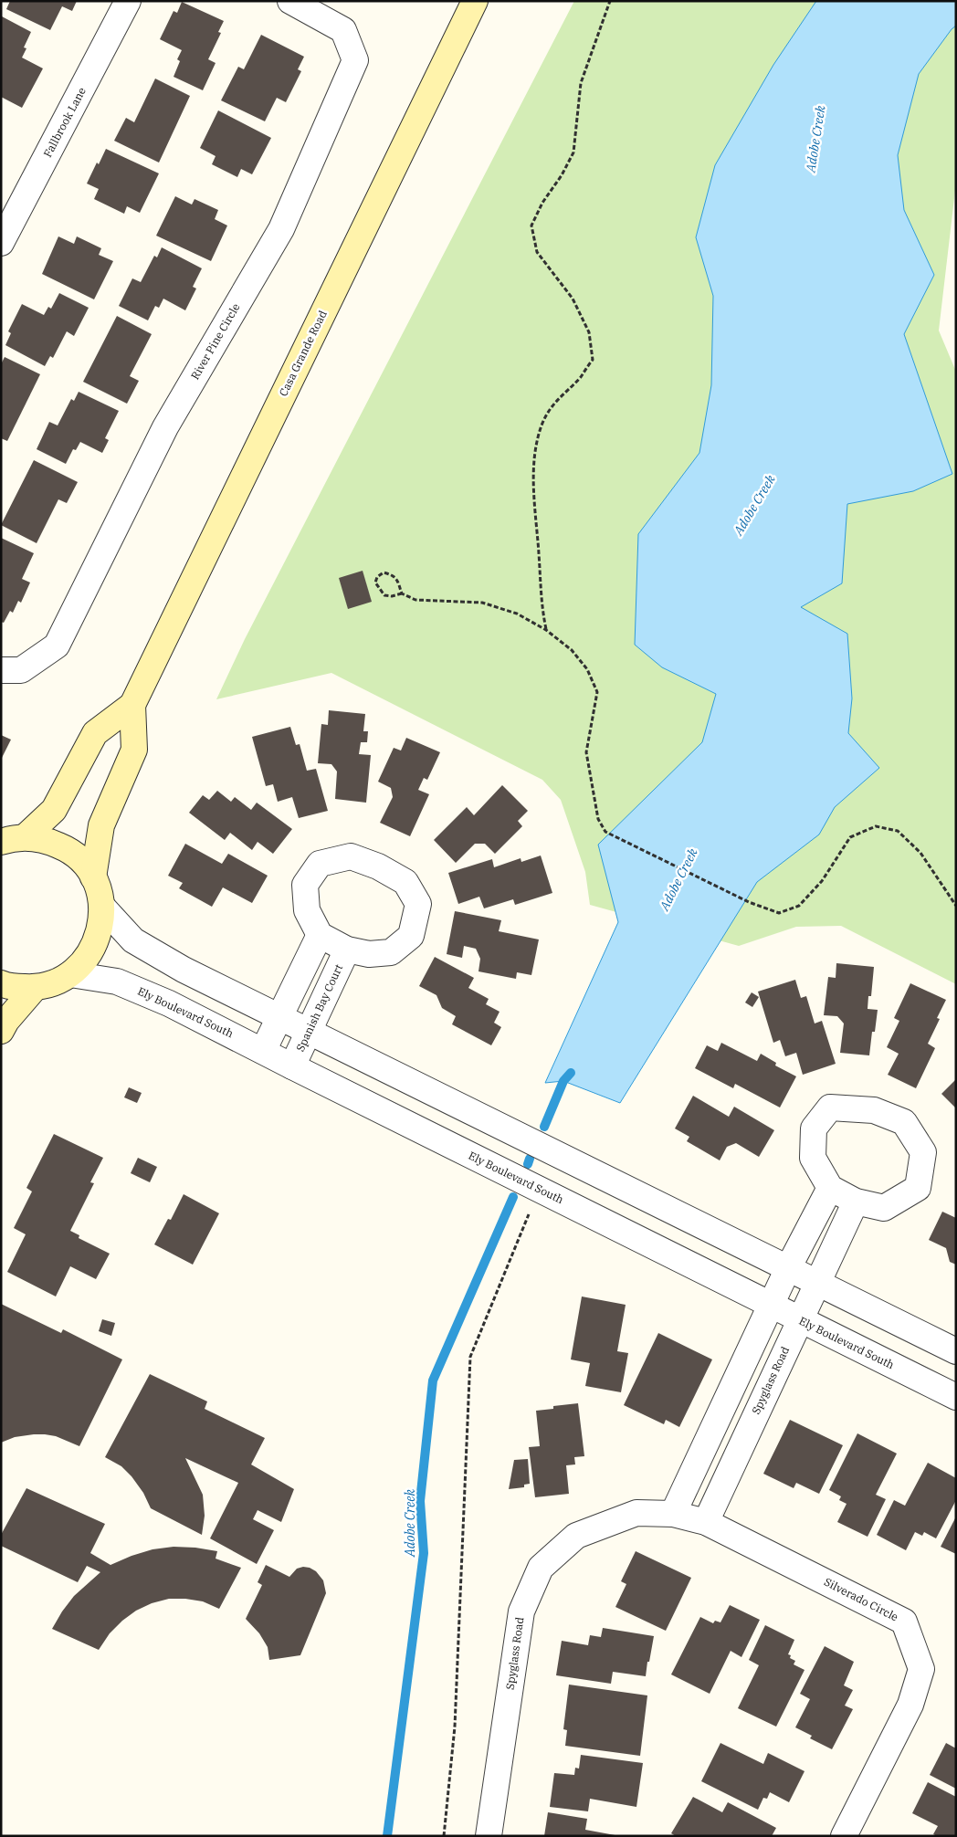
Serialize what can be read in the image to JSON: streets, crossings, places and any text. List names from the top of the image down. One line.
{"streets":{"main road":["Casa Grande Road"],"street":["Fallbrook Lane","River Pine Circle","Spanish Bay Court","Ely Boulevard South","Spyglass Road","Silverado Circle"]},"crossings":[["Spanish Bay Court","Ely Boulevard South"],["Ely Boulevard South","Spyglass Road"],["Spyglass Road","Silverado Circle"]],"water":["Adobe Creek"]}
